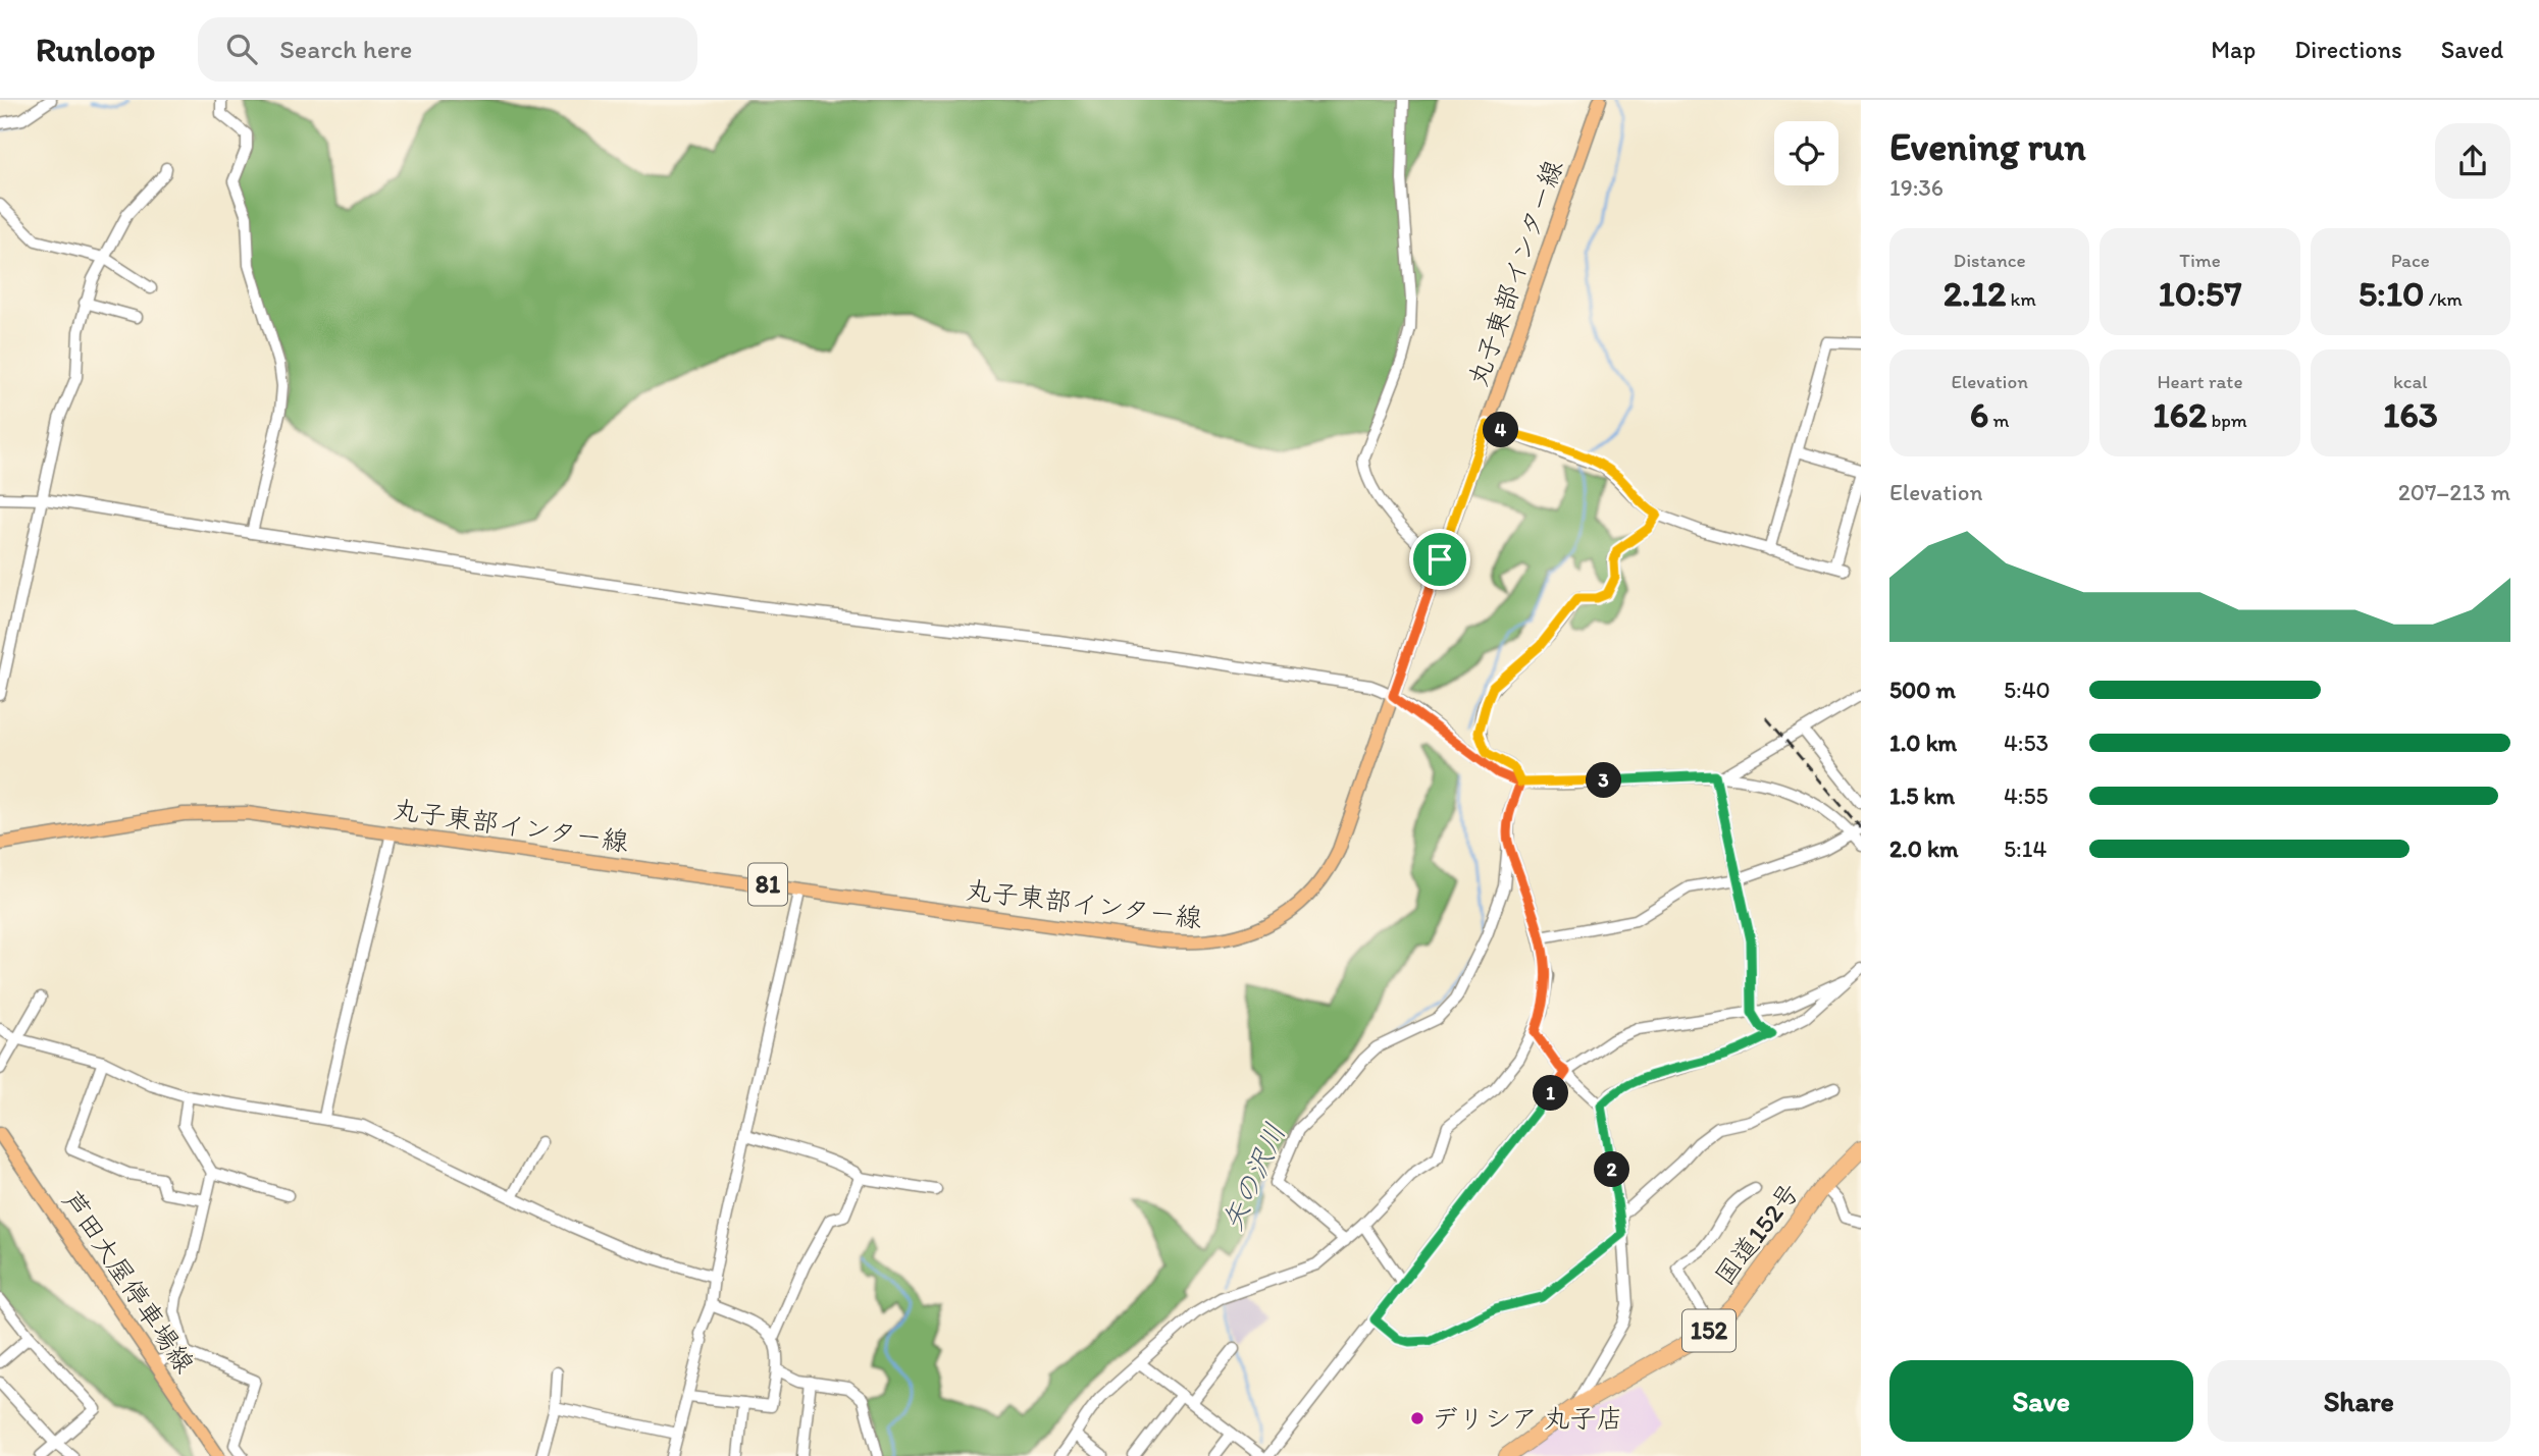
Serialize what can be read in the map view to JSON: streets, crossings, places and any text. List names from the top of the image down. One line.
{"streets":{"highway":["国道152号","152"],"main road":["丸子東部インター線","81","芦田大屋停車場線"]},"water":["矢の沢川"],"places":["デリシア 丸子店"],"page":{"header":"Runloop","search":"Search here","nav":["Map","Directions","Saved"],"heading":["Evening run","19:36"],"stats":[["Distance","2.12 km"],["Time","10:57"],["Pace","5:10 /km"],["Elevation","6 m"],["Heart rate","162 bpm"],["kcal","163"]],"pins":["4","3","1","2"],"chart":["Elevation","207–213 m"],"list":[{"name":"500 m","note":"5:40"},{"name":"1.0 km","note":"4:53"},{"name":"1.5 km","note":"4:55"},{"name":"2.0 km","note":"5:14"}],"buttons":["Save","Share"]}}
